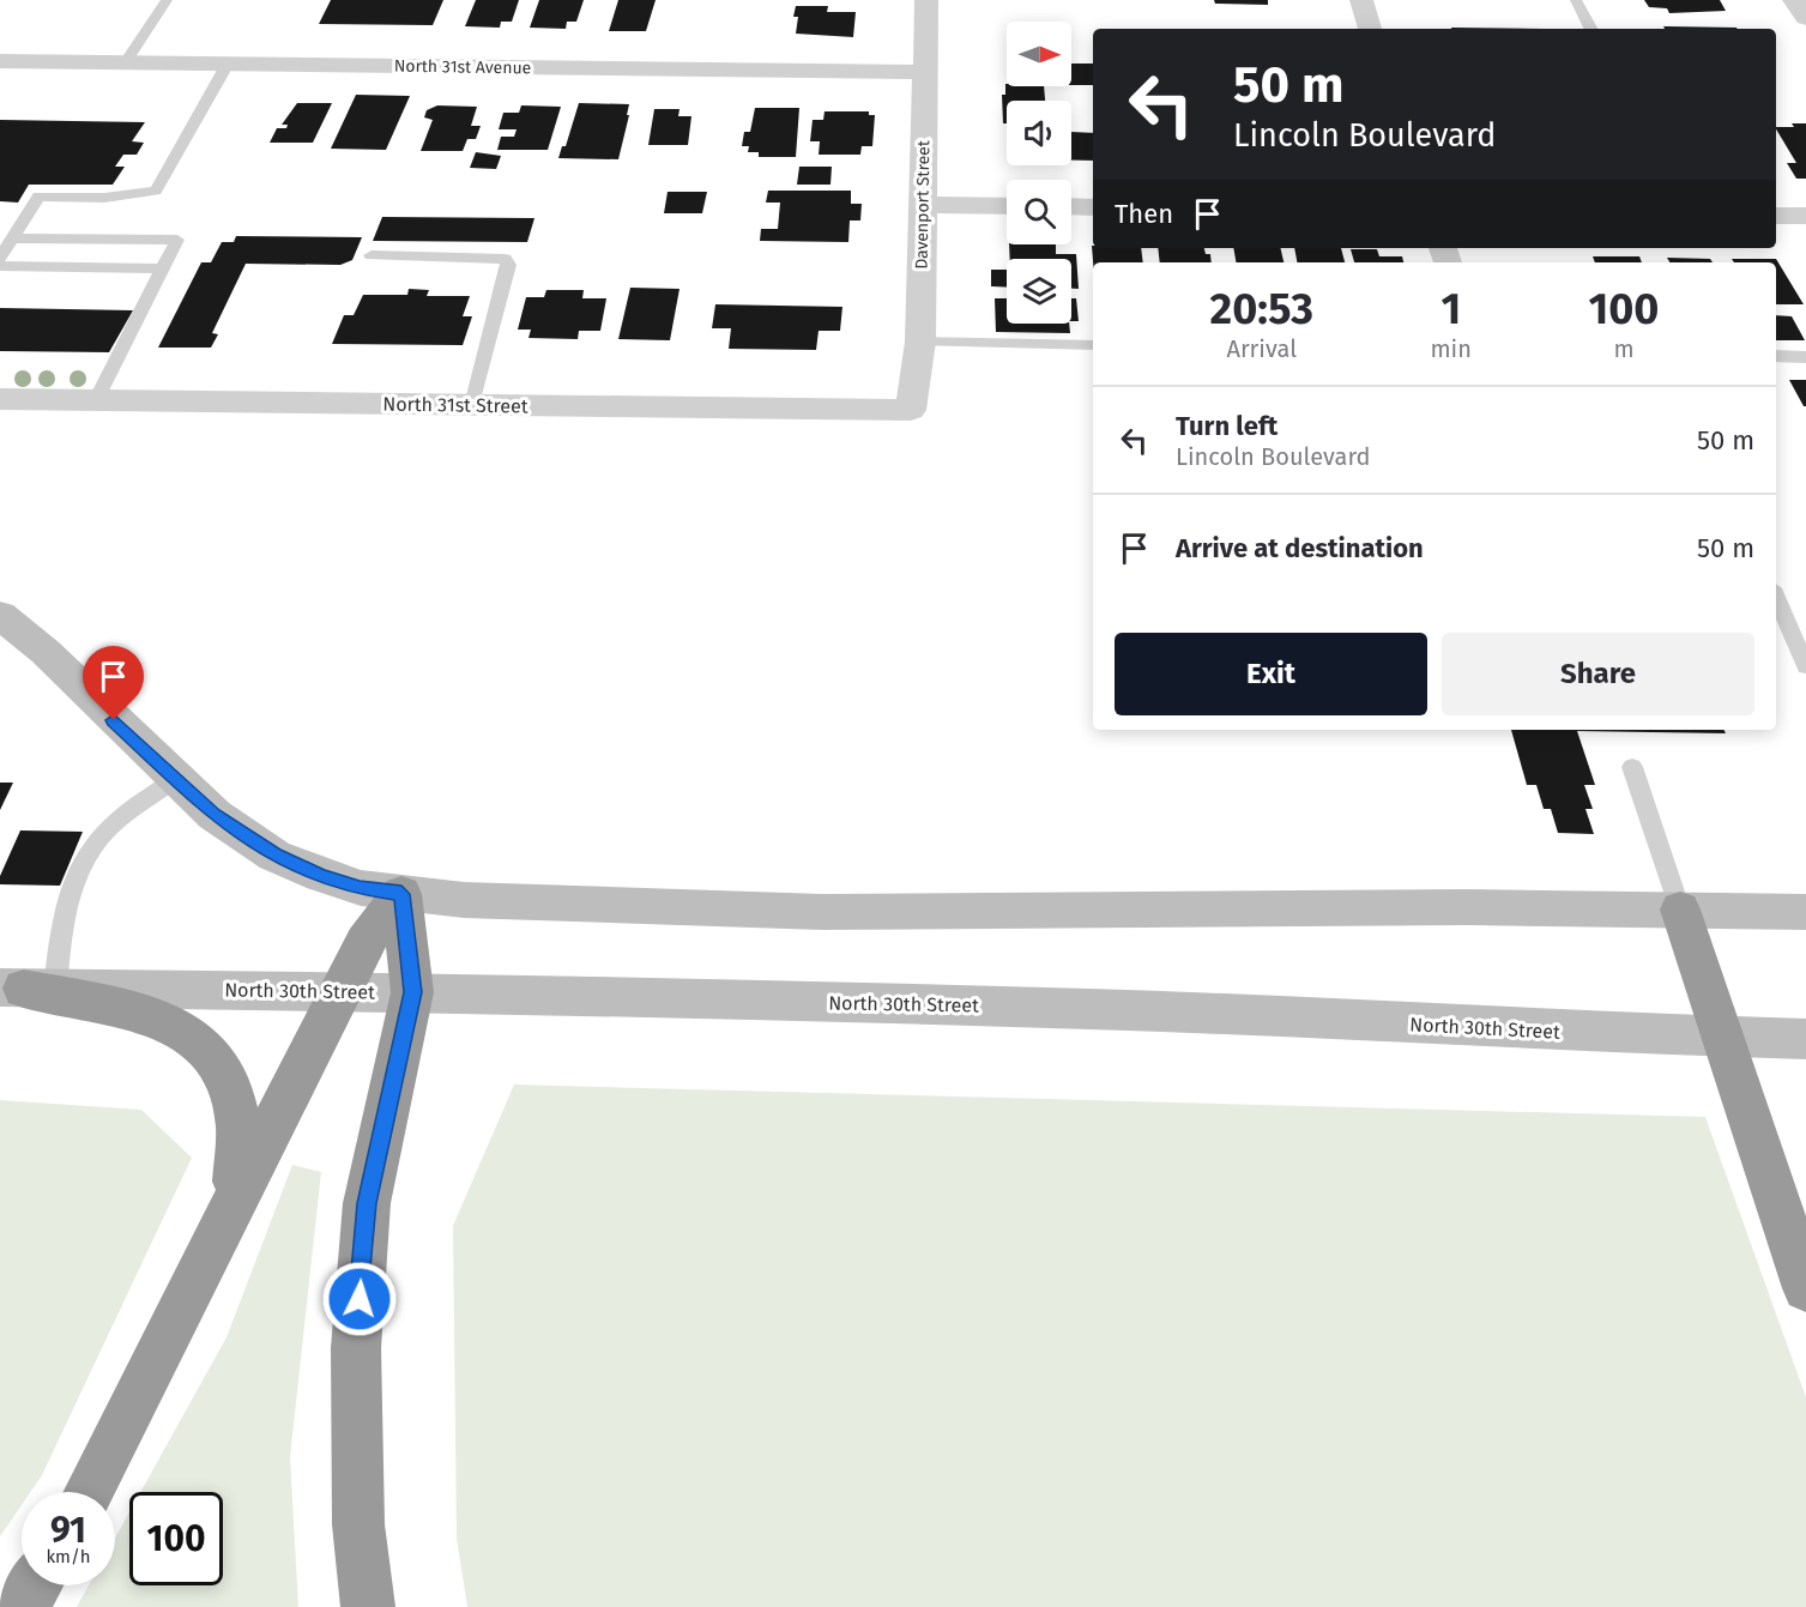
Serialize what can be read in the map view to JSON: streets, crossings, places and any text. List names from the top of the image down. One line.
{"streets":{"main road":["North 30th Street"],"street":["North 31st Avenue","Davenport Street","North 31st Street"]},"crossings":[["North 31st Avenue","Davenport Street"],["Davenport Street","North 31st Street"]],"north":"right","page":{"turn":["50 m","Lincoln Boulevard"],"then":"Then","eta":["20:53","Arrival","1","min","100","m"],"list":[{"name":"Turn left","note":"Lincoln Boulevard","value":"50 m"},{"name":"Arrive at destination","value":"50 m"}],"buttons":["Exit","Share"],"speed":"91 km/h","limit":"100"}}
